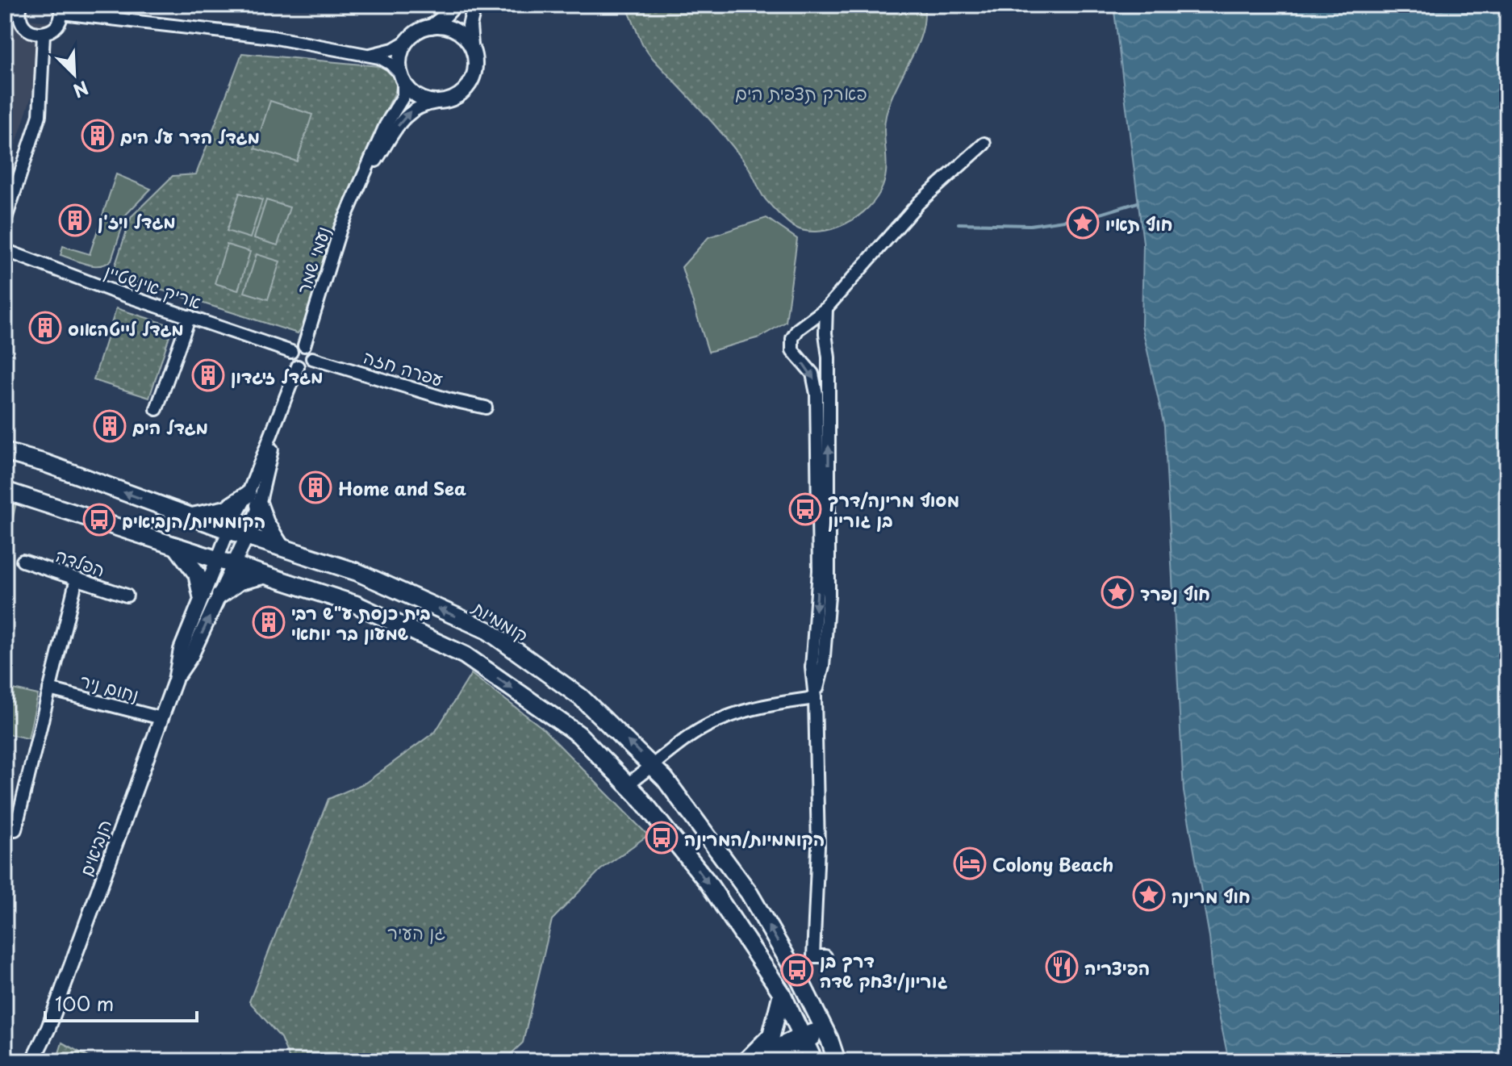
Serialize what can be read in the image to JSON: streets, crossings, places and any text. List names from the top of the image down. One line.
{"streets":{"main road":["קוממיות"],"street":["נעמי שמר","אריק אינשטיין","עפרה חזה","הפלדה","נחום ניר","הנביאים"]},"crossings":[["נעמי שמר","אריק אינשטיין"],["נעמי שמר","עפרה חזה"],["אריק אינשטיין","עפרה חזה"],["קוממיות","הנביאים"],["נחום ניר","הנביאים"]],"parks":["פארק תצפית הים","גן העיר"],"places":{"building":["מגדל הדר על הים","מגדל ויז'ן","מגדל לייטהאוס","מגדל זיגדון","מגדל הים","Home and Sea","בית כנסת ע\"ש רבי שמעון בר יוחאי"],"place":["חוף תאיו","חוף נפרד","חוף מרינה"],"bus stop":["מסוף מרינה/דרך בן גוריון","הקוממיות/הנביאים","הקוממיות/המרינה","דרך בן גוריון/יצחק שדה"],"hotel":["Colony Beach"],"restaurant":["הפיצריה"]},"scale_bar":"100 m","north":"bottom right"}
